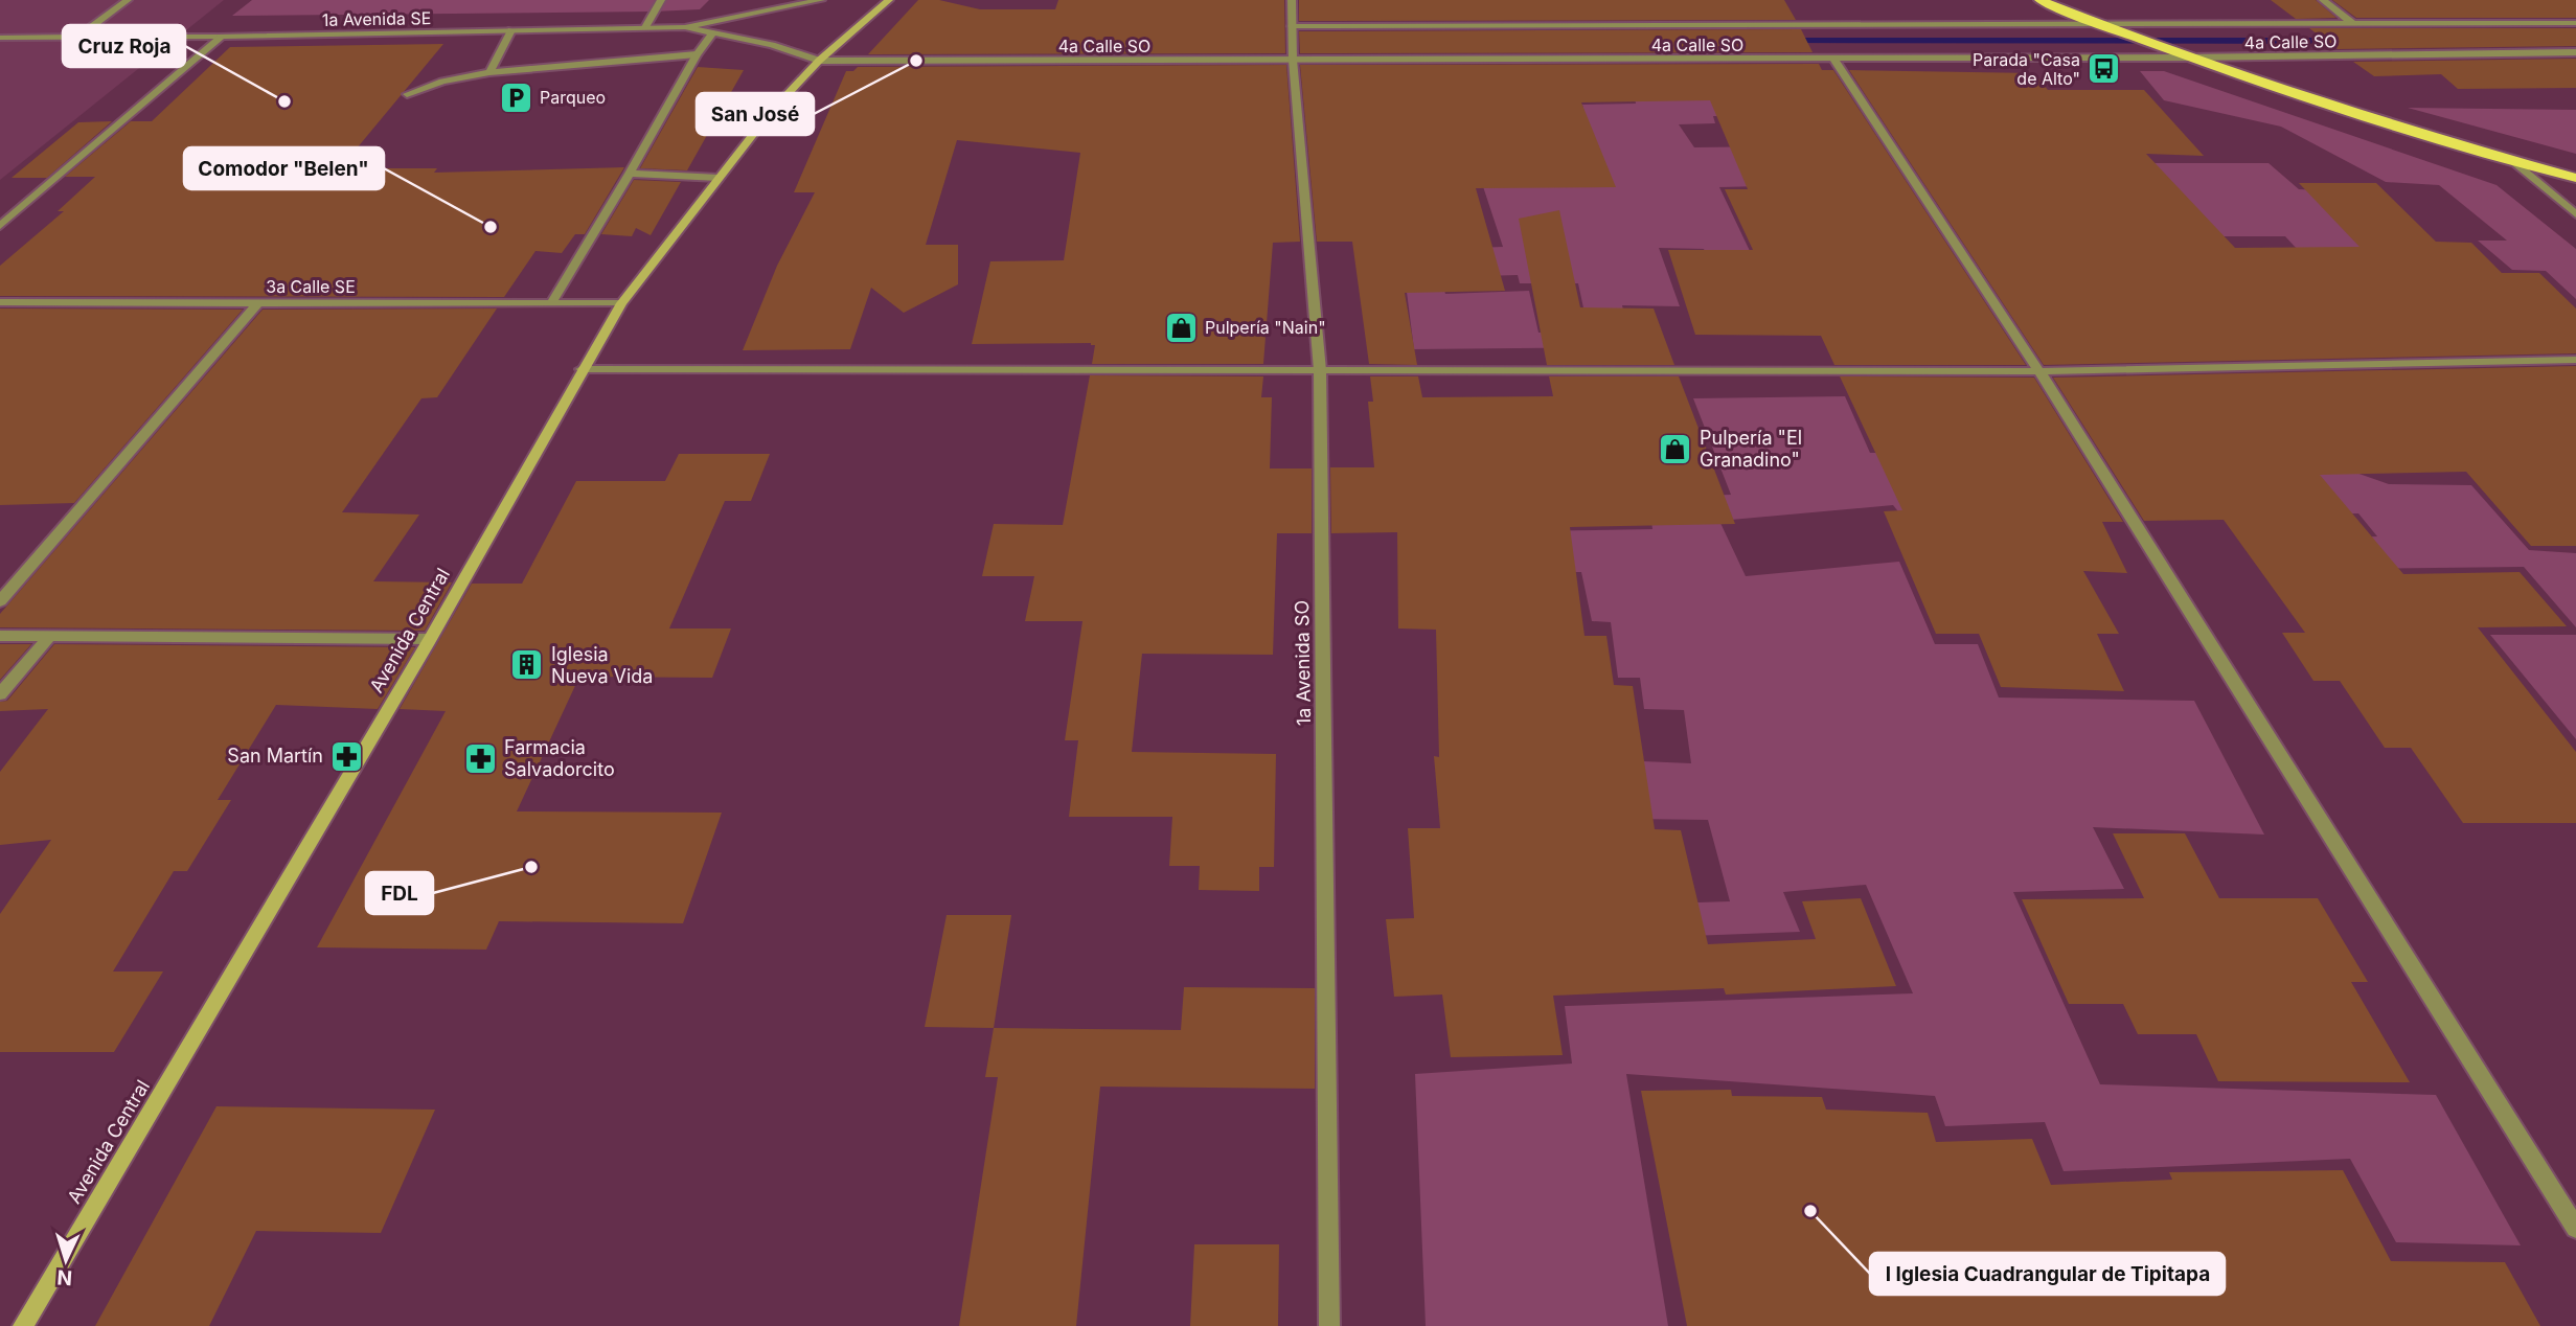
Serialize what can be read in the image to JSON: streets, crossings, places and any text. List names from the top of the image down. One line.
{"streets":{"main road":["Avenida Central"],"street":["1a Avenida SE","4a Calle SO","3a Calle SE","1a Avenida SO"]},"crossings":[["1a Avenida SE","4a Calle SO"],["4a Calle SO","Avenida Central"],["4a Calle SO","1a Avenida SO"],["3a Calle SE","Avenida Central"]],"places":{"other":["San José","Cruz Roja","Comodor \"Belen\"","FDL","I Iglesia Cuadrangular de Tipitapa"],"bus stop":["Parada \"Casa de Alto\""],"parking":["Parqueo"],"shop":["Pulpería \"Nain\"","Pulpería \"El Granadino\""],"building":["Iglesia Nueva Vida"],"pharmacy":["San Martín","Farmacia Salvadorcito"]},"north":"bottom"}
